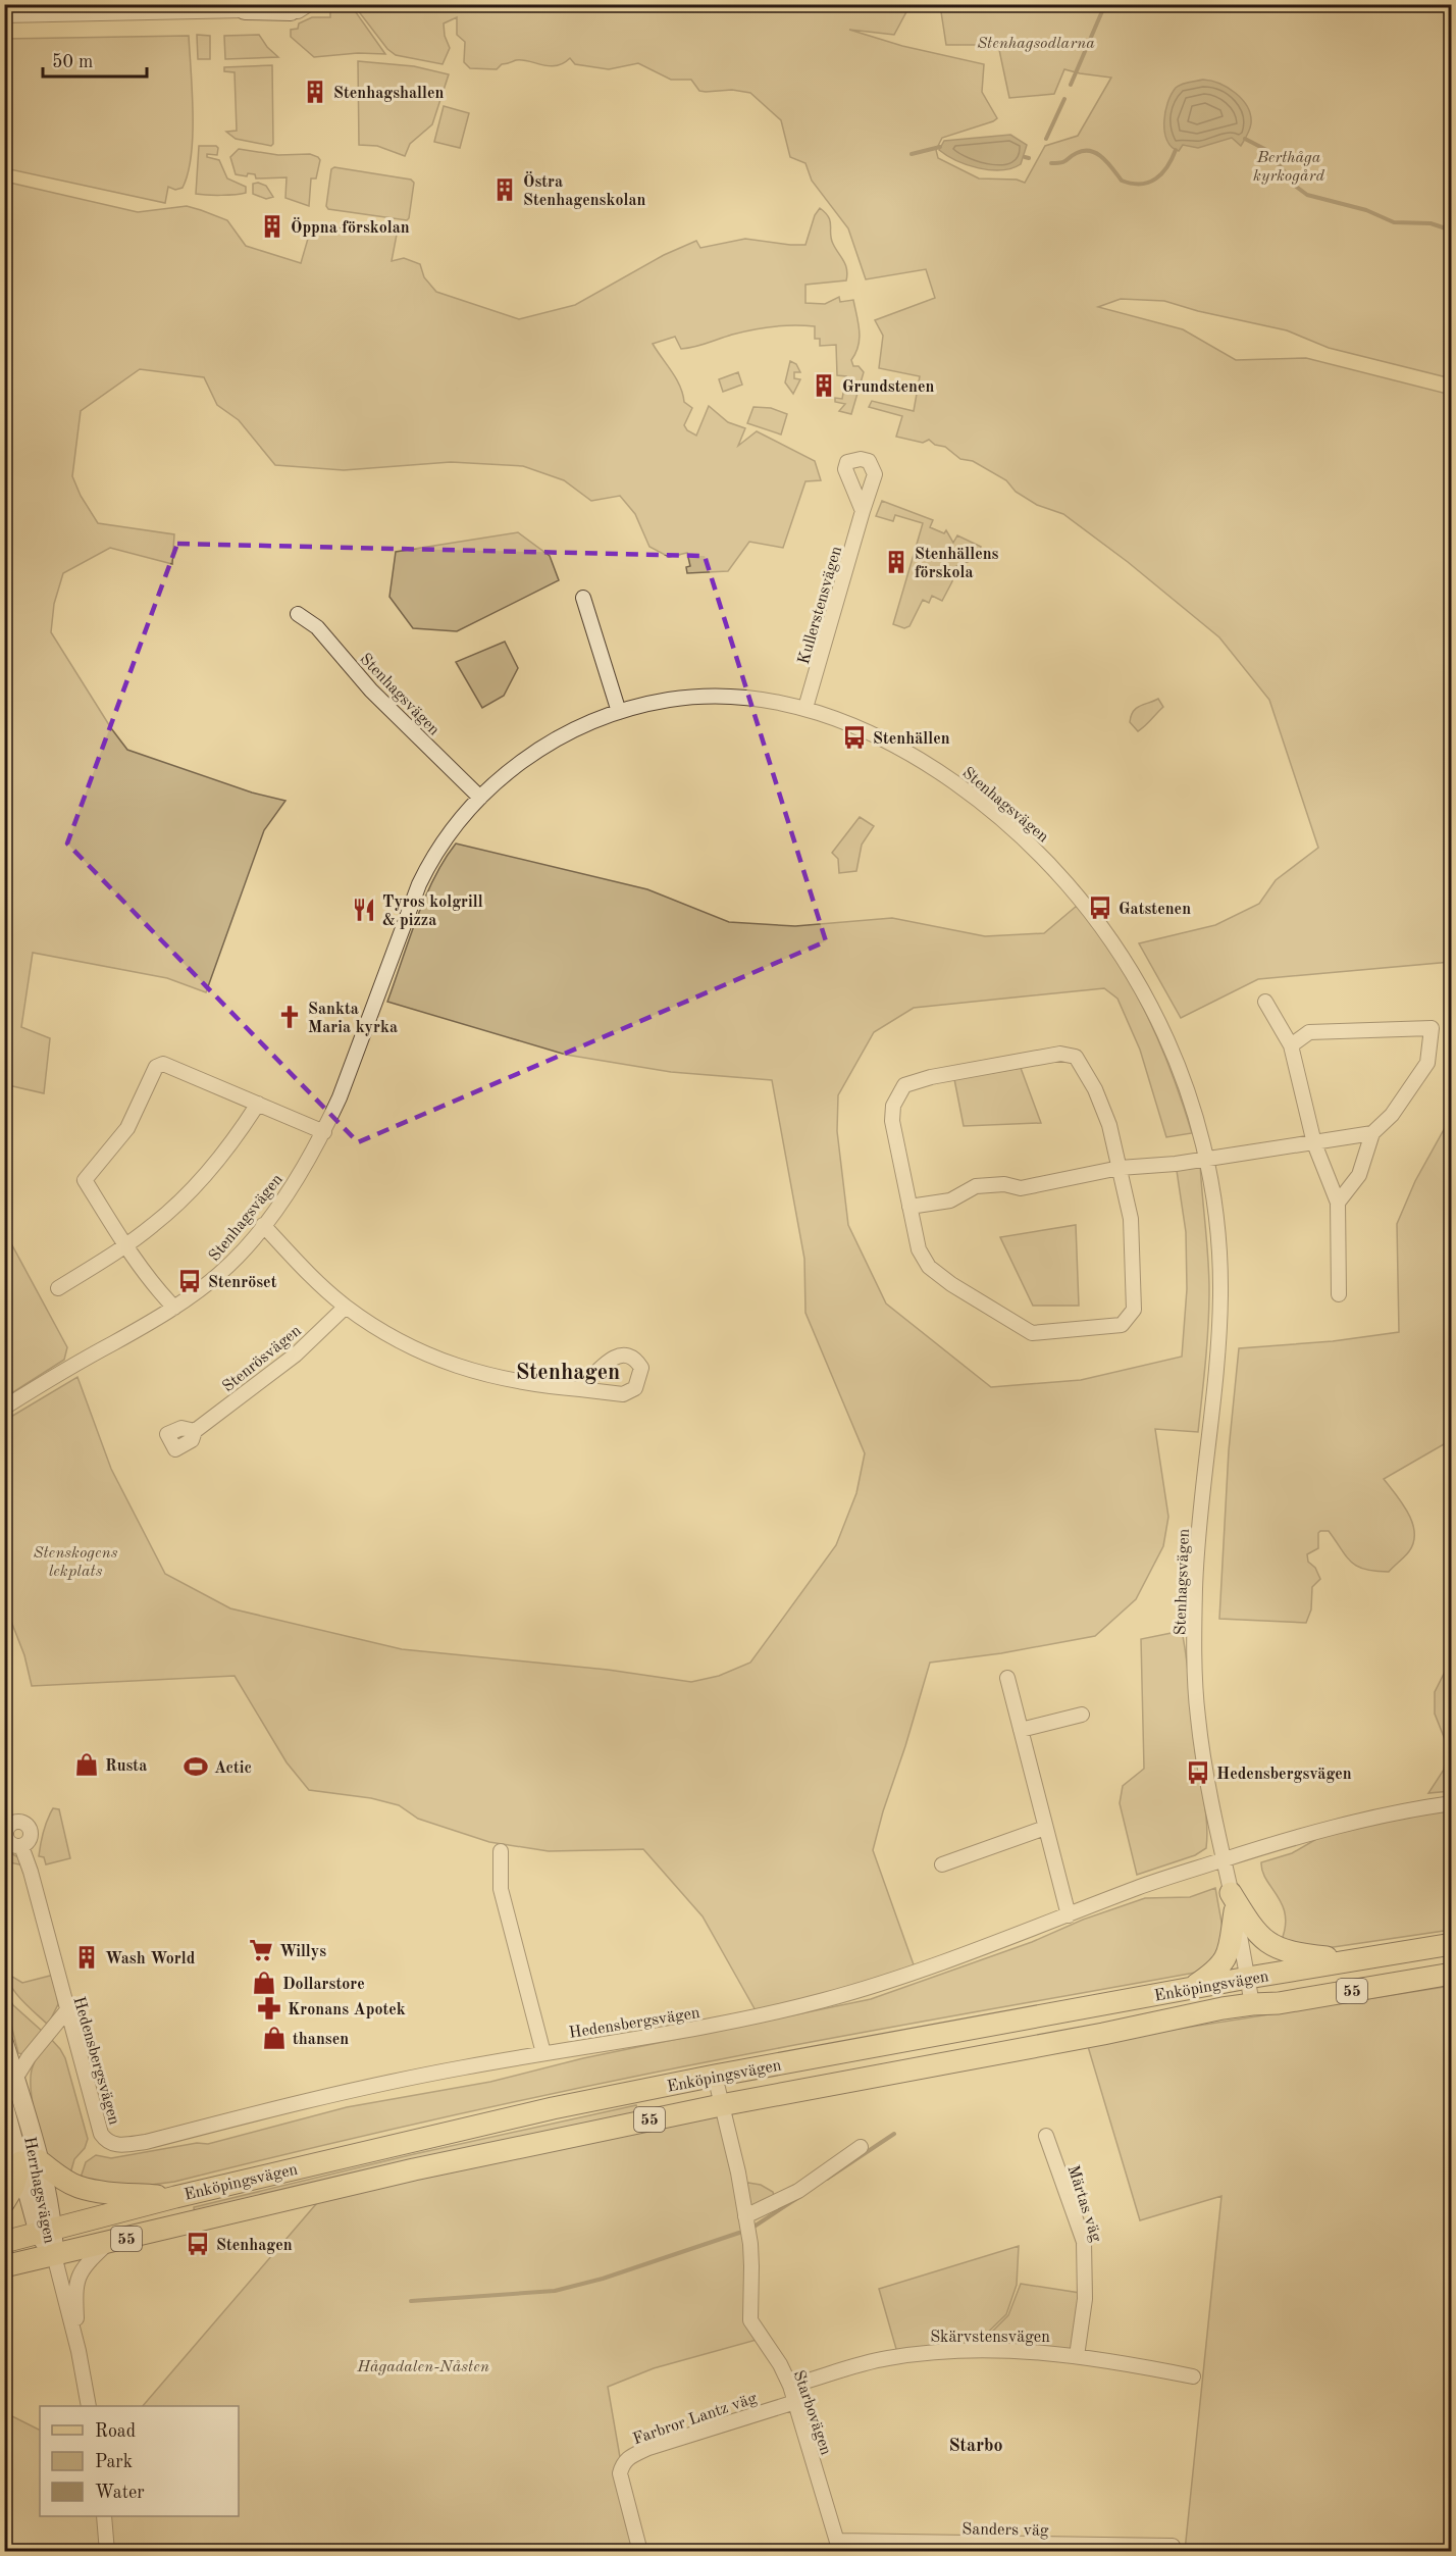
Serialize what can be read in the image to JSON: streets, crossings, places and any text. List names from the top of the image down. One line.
{"streets":{"main road":["Enköpingsvägen","55"],"street":["Kullerstensvägen","Stenhagsvägen","Stenrösvägen","Hedensbergsvägen","Herrhagsvägen","Märtas väg","Skärvstensvägen","Starbovägen","Farbror Lantz väg","Sanders väg"]},"crossings":[["Kullerstensvägen","Stenhagsvägen"],["Stenhagsvägen","Enköpingsvägen"],["Stenhagsvägen","Hedensbergsvägen"],["Enköpingsvägen","Herrhagsvägen"],["Enköpingsvägen","Starbovägen"],["Märtas väg","Skärvstensvägen"],["Skärvstensvägen","Starbovägen"],["Starbovägen","Farbror Lantz väg"],["Starbovägen","Sanders väg"]],"districts":["Stenhagen","Starbo"],"parks":["Stenhagsodlarna","Berthåga kyrkogård","Stenskogens lekplats","Hågadalen-Nåsten"],"places":{"building":["Stenhagshallen","Östra Stenhagenskolan","Öppna förskolan","Grundstenen","Stenhällens förskola","Wash World"],"bus stop":["Stenhällen","Gatstenen","Stenröset","Hedensbergsvägen","Stenhagen"],"restaurant":["Tyros kolgrill & pizza"],"church":["Sankta Maria kyrka"],"shop":["Rusta","Dollarstore","thansen"],"sports":["Actic"],"supermarket":["Willys"],"pharmacy":["Kronans Apotek"]},"legend":["Road","Park","Water"],"scale_bar":"50 m"}
